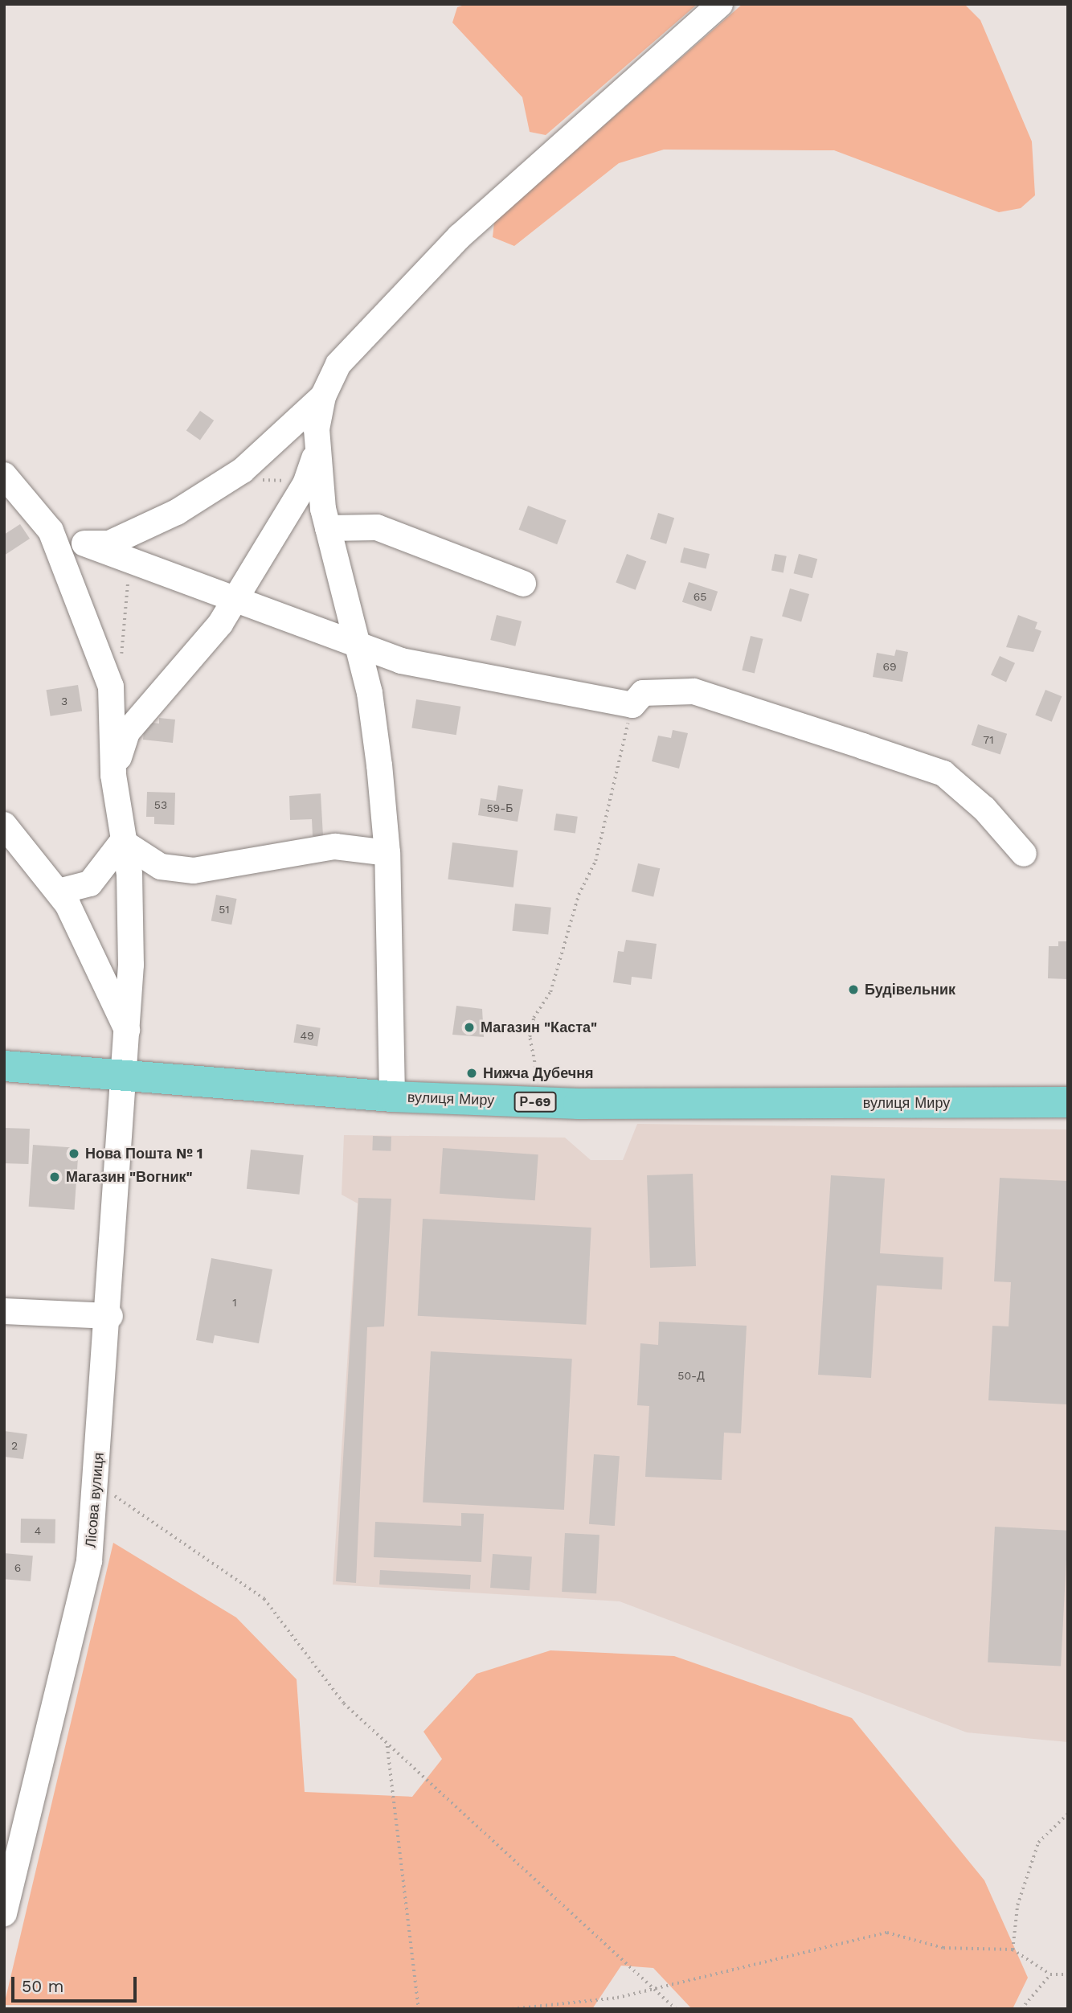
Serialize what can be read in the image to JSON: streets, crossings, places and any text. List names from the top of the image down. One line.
{"streets":{"main road":["вулиця Миру","Р-69"],"street":["Лісова вулиця"]},"crossings":[["вулиця Миру","Лісова вулиця"]],"places":["Будівельник","Магазин \"Каста\"","Нижча Дубечня","Нова Пошта № 1","Магазин \"Вогник\""],"house_numbers":["65","69","3","71","53","59-Б","51","49","1","50-Д","2","4","6"],"scale_bar":"50 m"}
